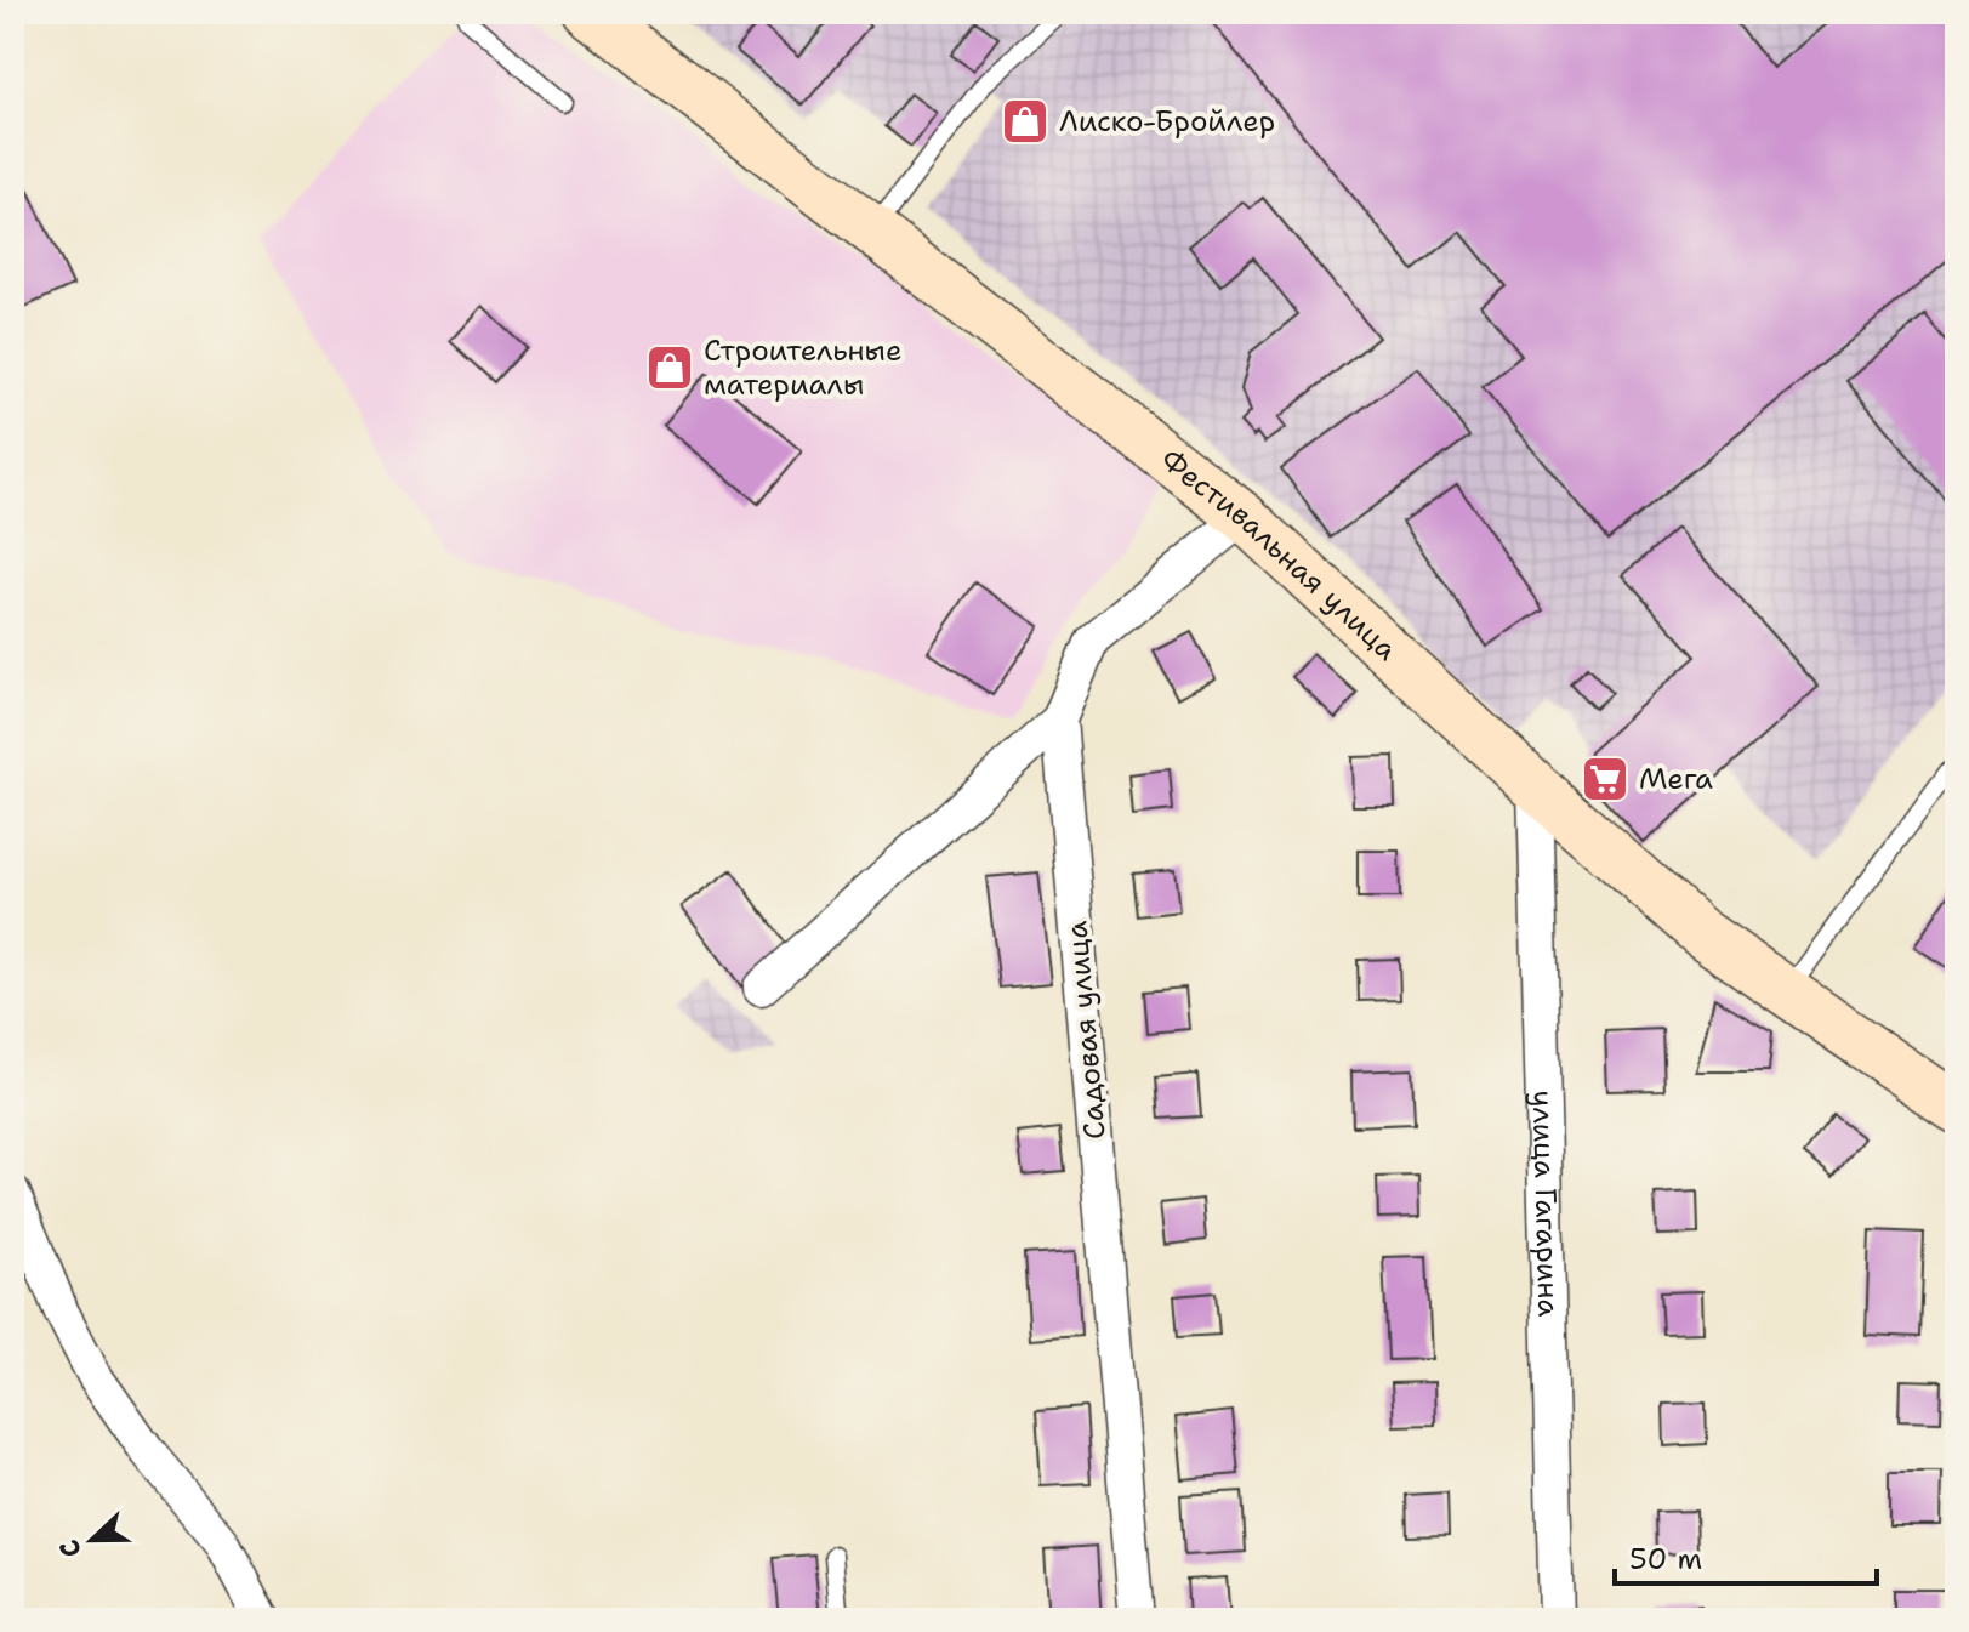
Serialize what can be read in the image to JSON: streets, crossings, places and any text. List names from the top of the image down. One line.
{"streets":{"main road":["Фестивальная улица"],"street":["Садовая улица","улица Гагарина"]},"crossings":[["Фестивальная улица","Садовая улица"],["Фестивальная улица","улица Гагарина"]],"places":{"shop":["Лиско-Бройлер","Строительные материалы"],"supermarket":["Мега"]},"scale_bar":"50 m","north":"left"}
